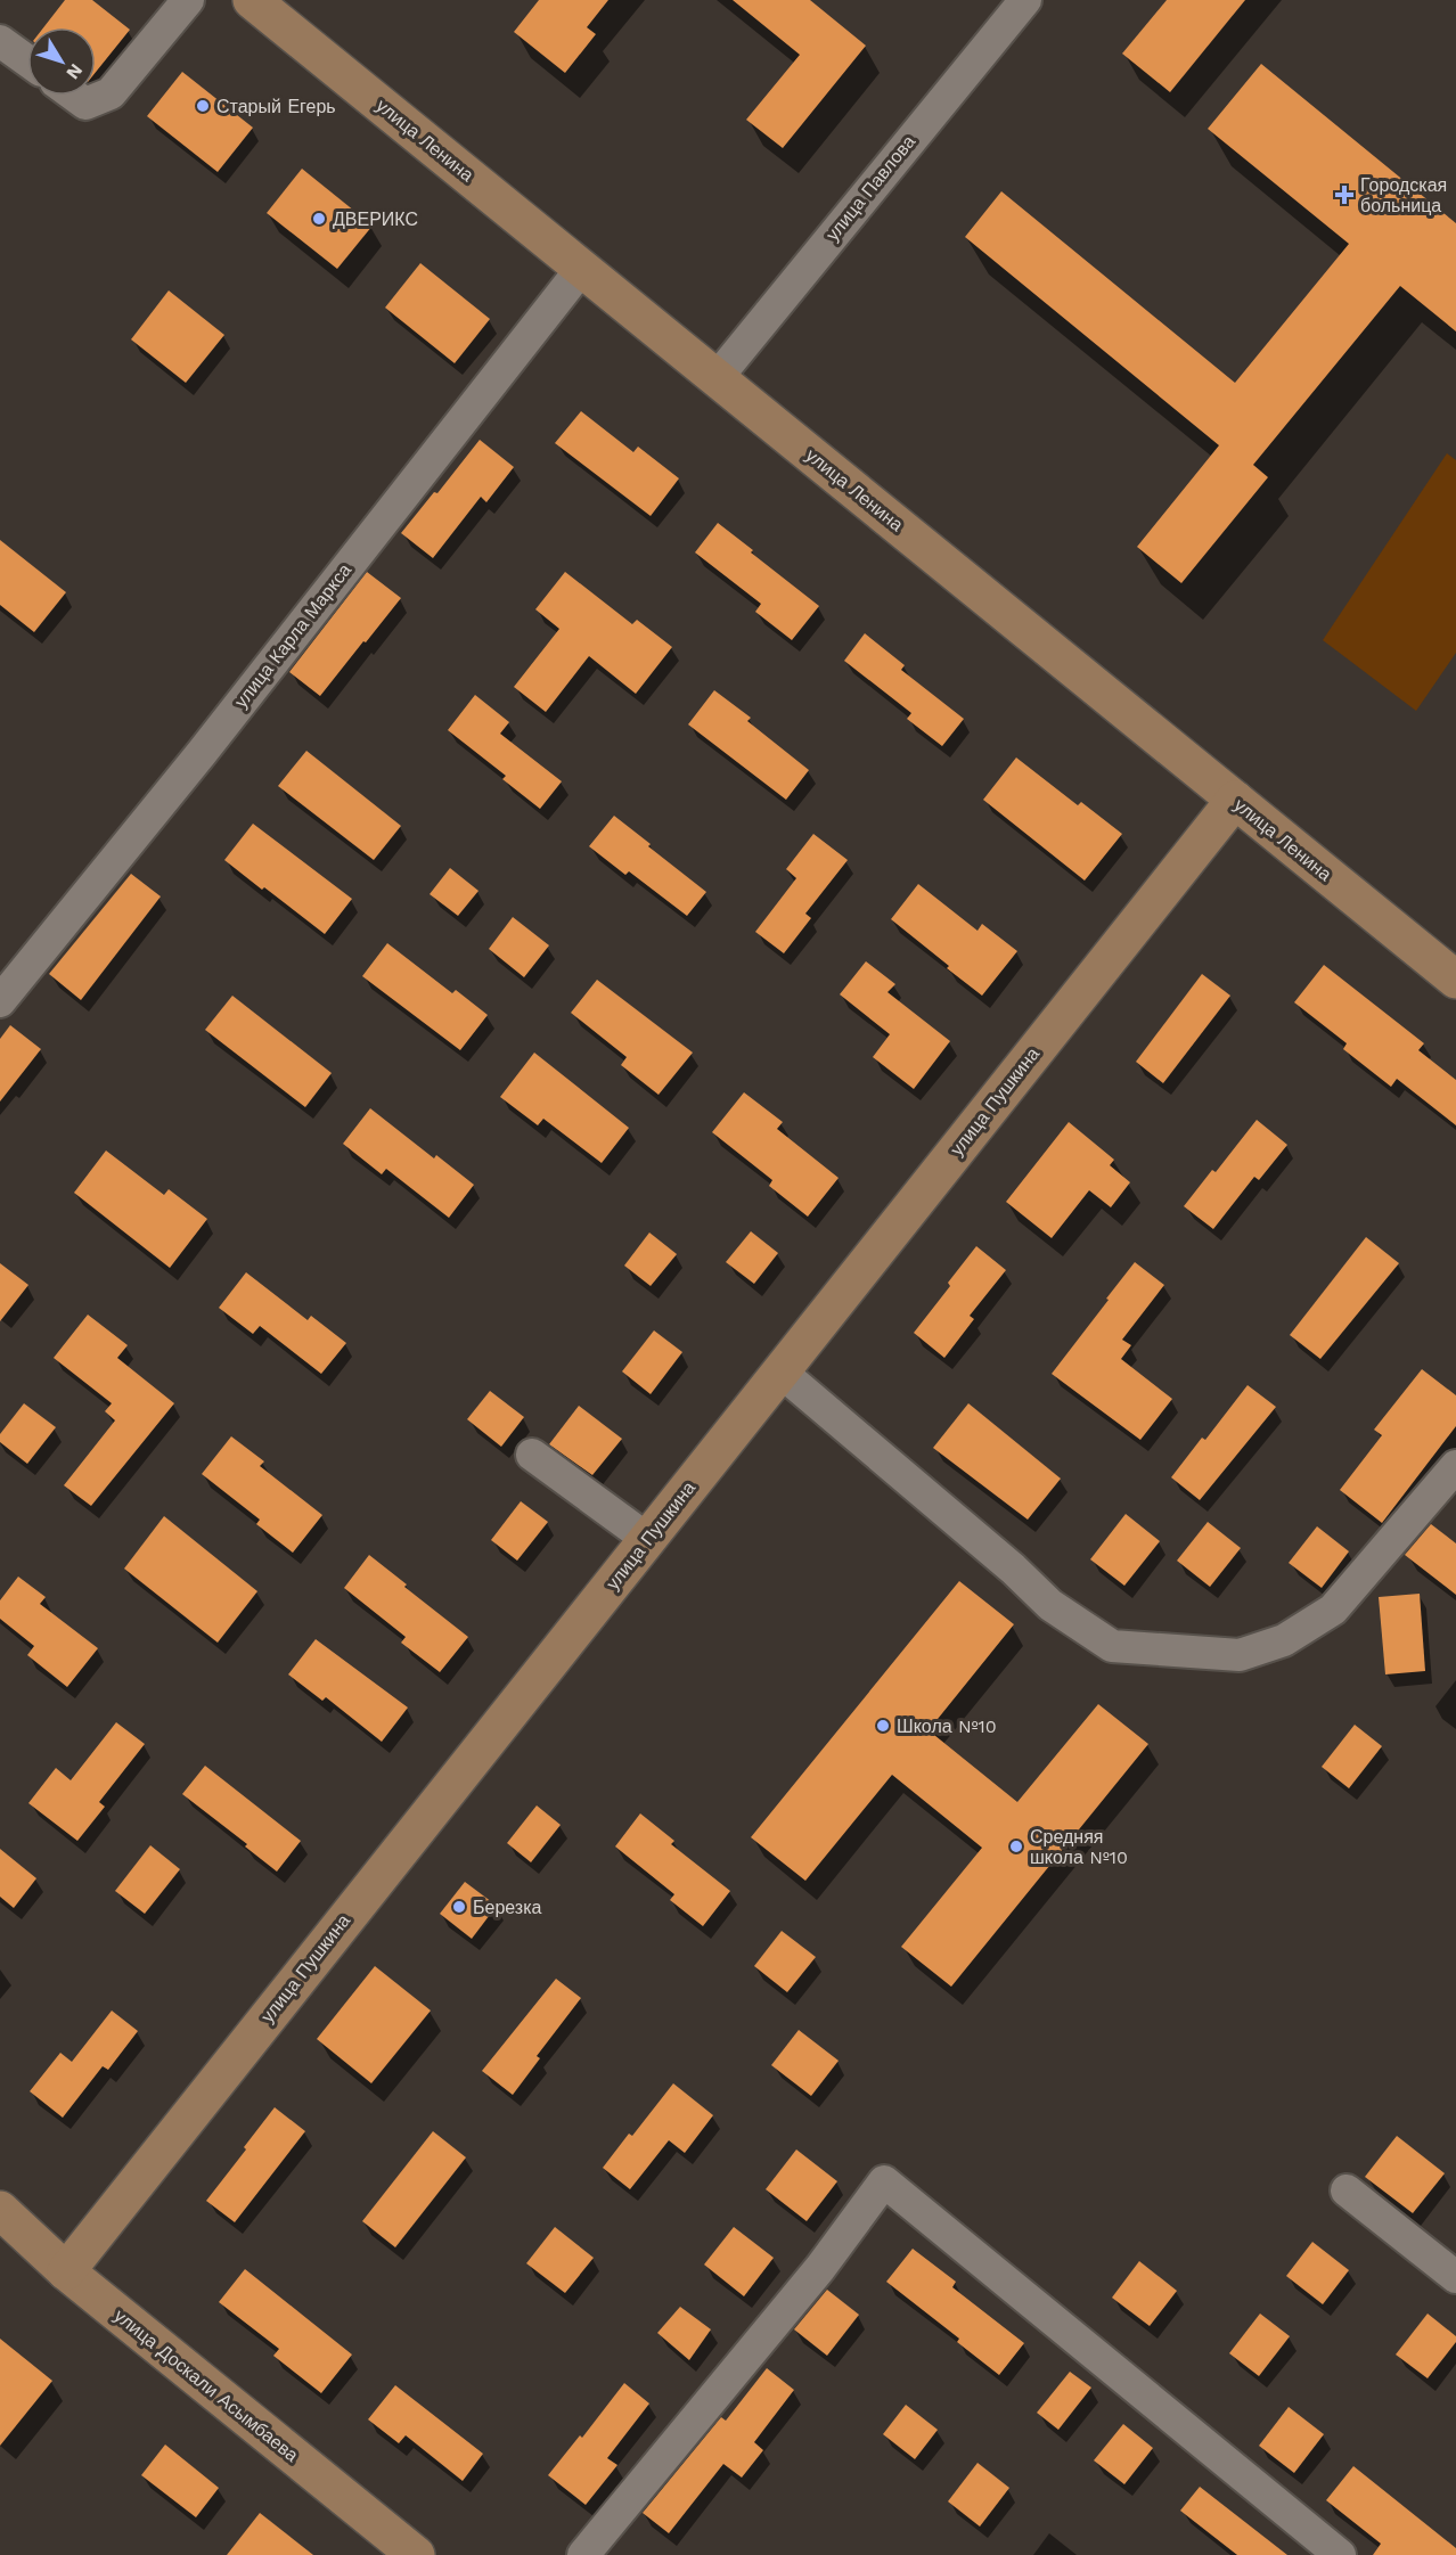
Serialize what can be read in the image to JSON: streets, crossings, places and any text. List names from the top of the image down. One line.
{"streets":{"street":["улица Ленина","улица Павлова","улица Карла Маркса","улица Пушкина","улица Доскали Асымбаева"]},"crossings":[["улица Ленина","улица Павлова"],["улица Ленина","улица Карла Маркса"],["улица Ленина","улица Пушкина"],["улица Пушкина","улица Доскали Асымбаева"]],"places":{"other":["Старый Егерь","ДВЕРИКС","Школа №10","Средняя школа №10","Березка"],"health":["Городская больница"]},"north":"bottom right"}
